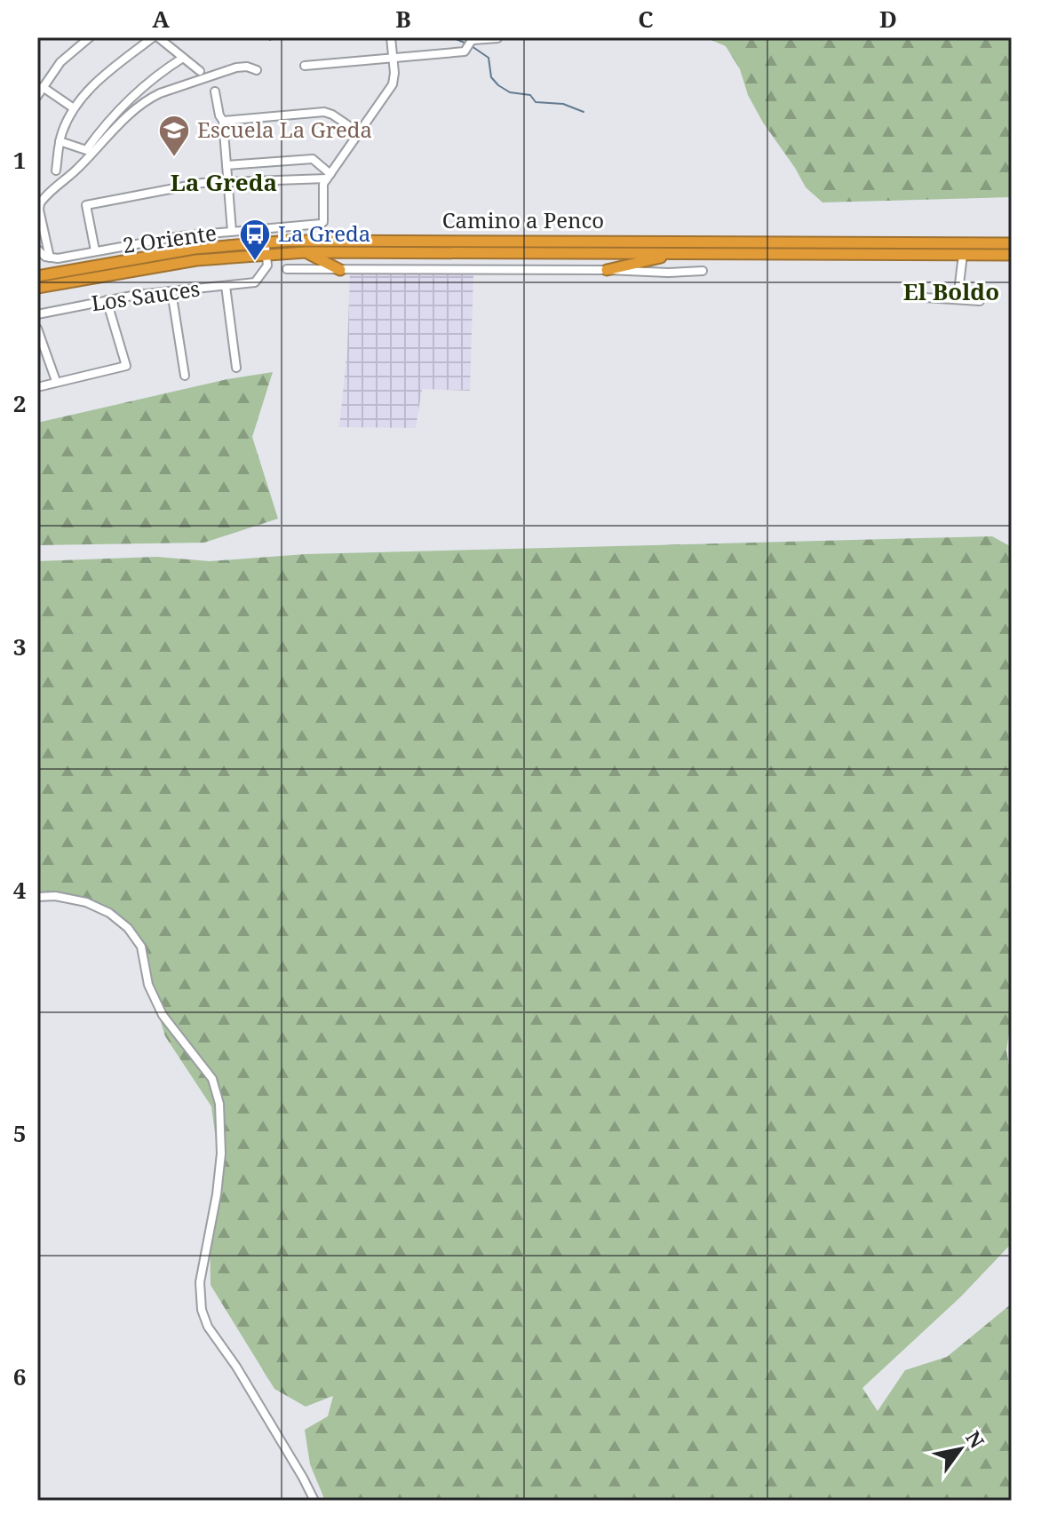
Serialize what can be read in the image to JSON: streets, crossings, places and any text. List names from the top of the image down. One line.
{"streets":{"highway":["Camino a Penco"],"street":["2 Oriente","Los Sauces"]},"crossings":[["Camino a Penco","Los Sauces"]],"districts":["La Greda","El Boldo"],"places":{"school or university":["Escuela La Greda"],"bus stop":["La Greda"]},"north":"top right","grid":{"columns":["A","B","C","D"],"rows":["1","2","3","4","5","6"]}}
